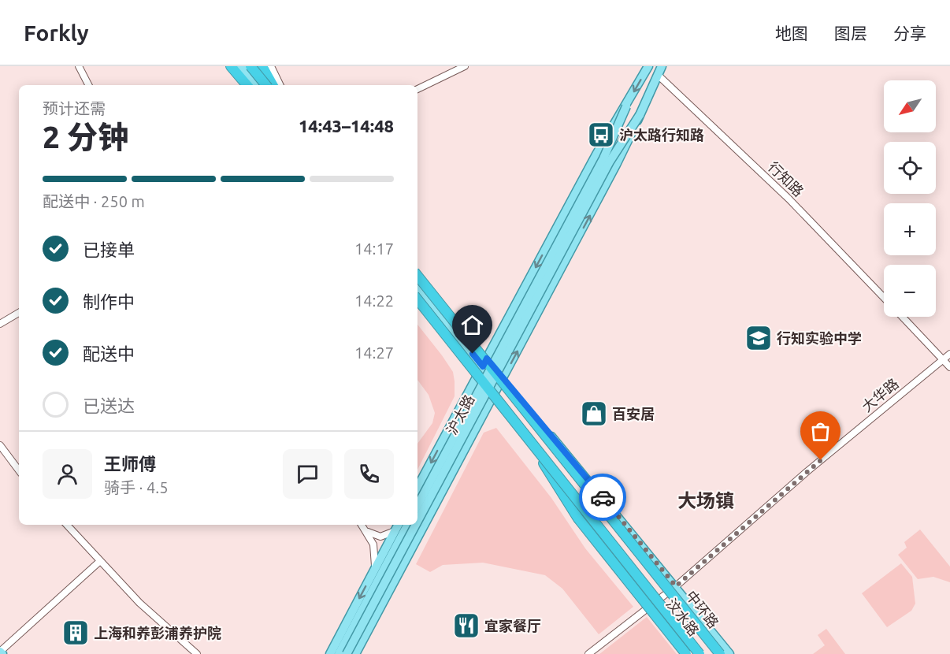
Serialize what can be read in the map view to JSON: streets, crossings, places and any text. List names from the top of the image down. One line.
{"streets":{"highway":["中环路"],"main road":["沪太路","汶水路"],"street":["行知路","大华路"]},"crossings":[["行知路","沪太路"],["大华路","汶水路"],["沪太路","汶水路"]],"districts":["大场镇"],"places":{"bus stop":["沪太路行知路"],"school or university":["行知实验中学"],"shop":["百安居"],"restaurant":["宜家餐厅"],"building":["上海和养彭浦养护院"]},"north":"bottom left","page":{"header":"Forkly","nav":["地图","图层","分享"],"map_buttons":["+","−"],"heading":["2 分钟","预计还需","14:43–14:48"],"panel":["王师傅","骑手 · 4.5"],"bar":"配送中 · 250 m","list":[["已接单","14:17"],["制作中","14:22"],["配送中","14:27"],"已送达"]}}
